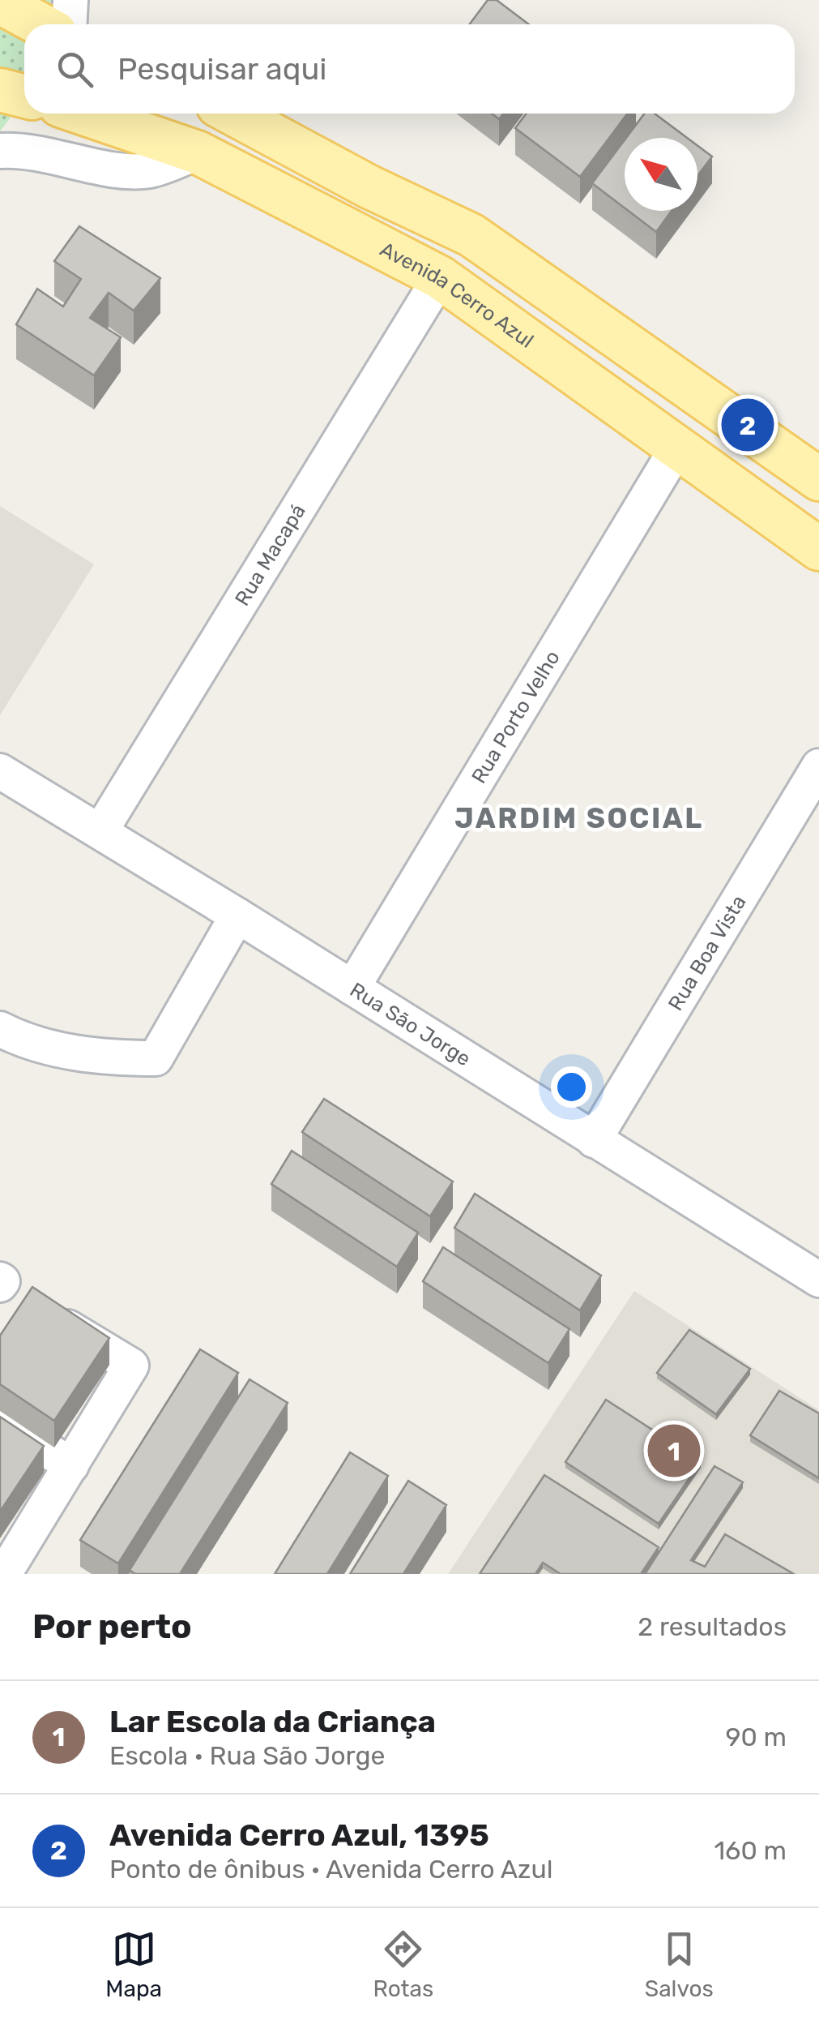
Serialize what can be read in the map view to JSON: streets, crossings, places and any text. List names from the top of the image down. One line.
{"streets":{"main road":["Avenida Cerro Azul"],"street":["Rua Macapá","Rua Porto Velho","Rua Boa Vista","Rua São Jorge"]},"crossings":[["Avenida Cerro Azul","Rua Macapá"],["Avenida Cerro Azul","Rua Porto Velho"],["Rua Macapá","Rua São Jorge"],["Rua Porto Velho","Rua São Jorge"],["Rua Boa Vista","Rua São Jorge"]],"districts":["JARDIM SOCIAL"],"north":"top left","page":{"search":"Pesquisar aqui","pins":["2","1"],"heading":["Por perto","2 resultados"],"list":[{"mark":"1","name":"Lar Escola da Criança","note":"Escola · Rua São Jorge","value":"90 m"},{"mark":"2","name":"Avenida Cerro Azul, 1395","note":"Ponto de ônibus · Avenida Cerro Azul","value":"160 m"}],"nav":["Mapa","Rotas","Salvos"]}}
